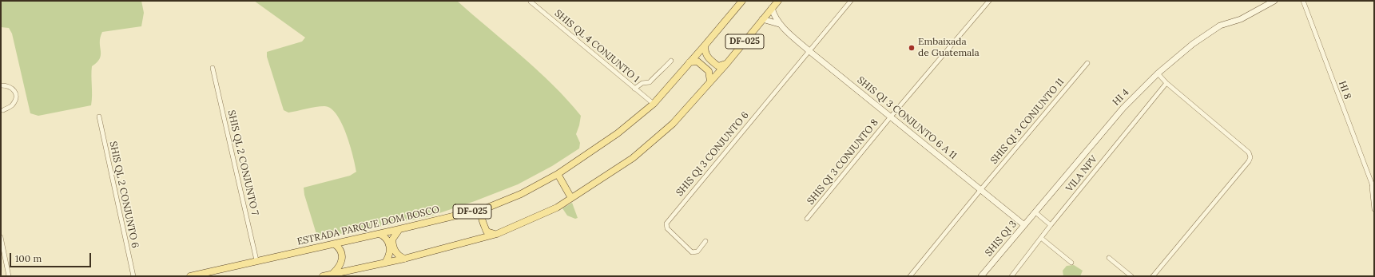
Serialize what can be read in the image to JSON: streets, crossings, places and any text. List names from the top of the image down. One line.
{"streets":{"main road":["DF-025","ESTRADA PARQUE DOM BOSCO"],"street":["SHIS QL 4 CONJUNTO 1","HI 8","HI 4","SHIS QI 3 CONJUNTO 6 A 11","SHIS QI 3 CONJUNTO 11","SHIS QI 3 CONJUNTO 6","SHIS QI 3 CONJUNTO 8","SHIS QL 2 CONJUNTO 7","VILA NPV","SHIS QL 2 CONJUNTO 6","SHIS QI 3"]},"crossings":[["DF-025","SHIS QI 3 CONJUNTO 6 A 11"],["SHIS QL 4 CONJUNTO 1","ESTRADA PARQUE DOM BOSCO"],["HI 4","SHIS QI 3"],["SHIS QI 3 CONJUNTO 6 A 11","SHIS QI 3 CONJUNTO 11"],["SHIS QI 3 CONJUNTO 6 A 11","SHIS QI 3 CONJUNTO 6"],["SHIS QI 3 CONJUNTO 6 A 11","SHIS QI 3 CONJUNTO 8"],["SHIS QI 3 CONJUNTO 6 A 11","SHIS QI 3"],["SHIS QL 2 CONJUNTO 7","ESTRADA PARQUE DOM BOSCO"]],"places":["Embaixada de Guatemala"],"scale_bar":"100 m"}
